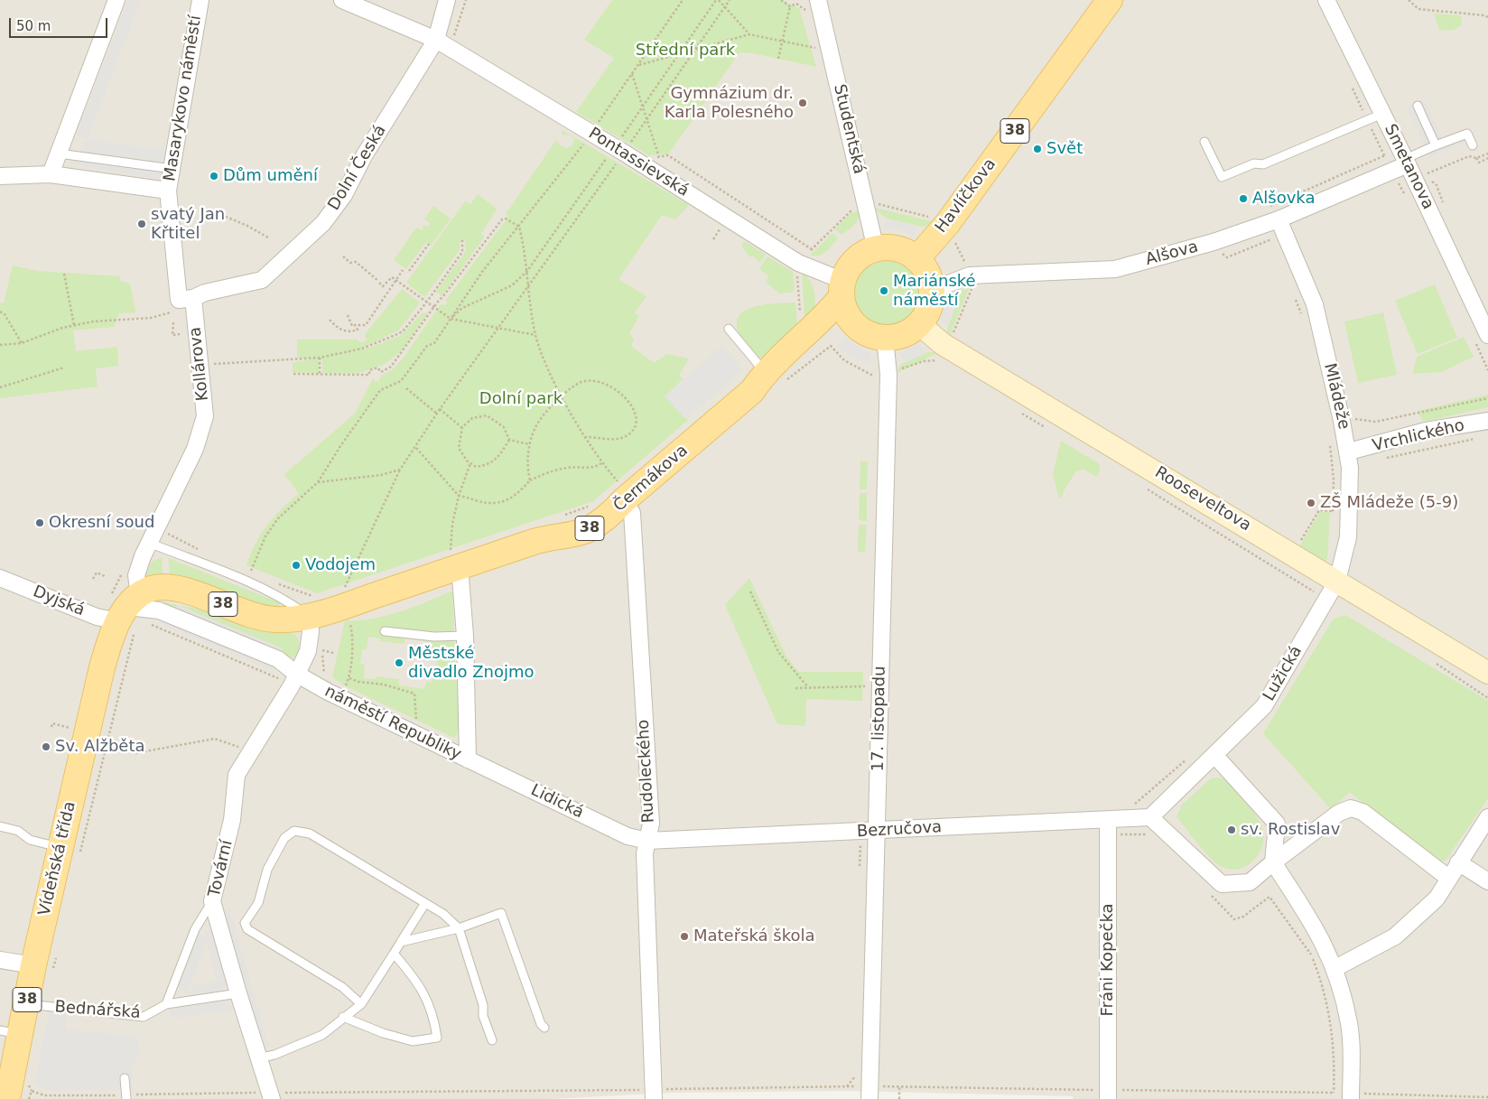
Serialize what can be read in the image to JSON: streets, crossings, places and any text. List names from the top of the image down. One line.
{"streets":{"main road":["38","Havlíčkova","Čermákova","Rooseveltova","Vídeňská třída"],"street":["Masarykovo náměstí","Studentská","Pontassievská","Smetanova","Dolní Česká","Alšova","Kollárova","Mládeže","Vrchlického","Dyjská","Lužická","17. listopadu","náměstí Republiky","Rudoleckého","Lidická","Bezručova","Tovární","Fráni Kopečka"],"lane":["Bednářská"]},"crossings":[["Studentská","Pontassievská"],["Studentská","Havlíčkova"],["Studentská","Alšova"],["Studentská","Čermákova"],["Studentská","Rooseveltova"],["Studentská","17. listopadu"],["38","Čermákova"],["38","Dyjská"],["38","náměstí Republiky"],["38","Rudoleckého"],["38","Vídeňská třída"],["Pontassievská","Dolní Česká"],["Pontassievská","Havlíčkova"],["Pontassievská","Alšova"],["Pontassievská","Čermákova"],["Pontassievská","Rooseveltova"],["Pontassievská","17. listopadu"],["Smetanova","Alšova"],["Dolní Česká","Kollárova"],["Havlíčkova","Alšova"],["Havlíčkova","Čermákova"],["Havlíčkova","Rooseveltova"],["Havlíčkova","17. listopadu"],["Alšova","Mládeže"],["Alšova","Čermákova"],["Alšova","Rooseveltova"],["Alšova","17. listopadu"],["Mládeže","Vrchlického"],["Mládeže","Rooseveltova"],["Mládeže","Lužická"],["Čermákova","Rooseveltova"],["Čermákova","17. listopadu"],["Čermákova","Rudoleckého"],["Rooseveltova","Lužická"],["Rooseveltova","17. listopadu"],["Dyjská","náměstí Republiky"],["Dyjská","Vídeňská třída"],["Lužická","Bezručova"],["17. listopadu","Bezručova"],["náměstí Republiky","Lidická"],["náměstí Republiky","Vídeňská třída"],["náměstí Republiky","Tovární"],["Rudoleckého","Lidická"],["Rudoleckého","Bezručova"],["Lidická","Bezručova"],["Bezručova","Fráni Kopečka"],["Vídeňská třída","Bednářská"]],"parks":["Střední park","Dolní park"],"places":["Gymnázium dr. Karla Polesného","Svět","Dům umění","Alšovka","svatý Jan Křtitel","Mariánské náměstí","ZŠ Mládeže (5-9)","Okresní soud","Vodojem","Městské divadlo Znojmo","Sv. Alžběta","sv. Rostislav","Mateřská škola"],"scale_bar":"50 m"}
